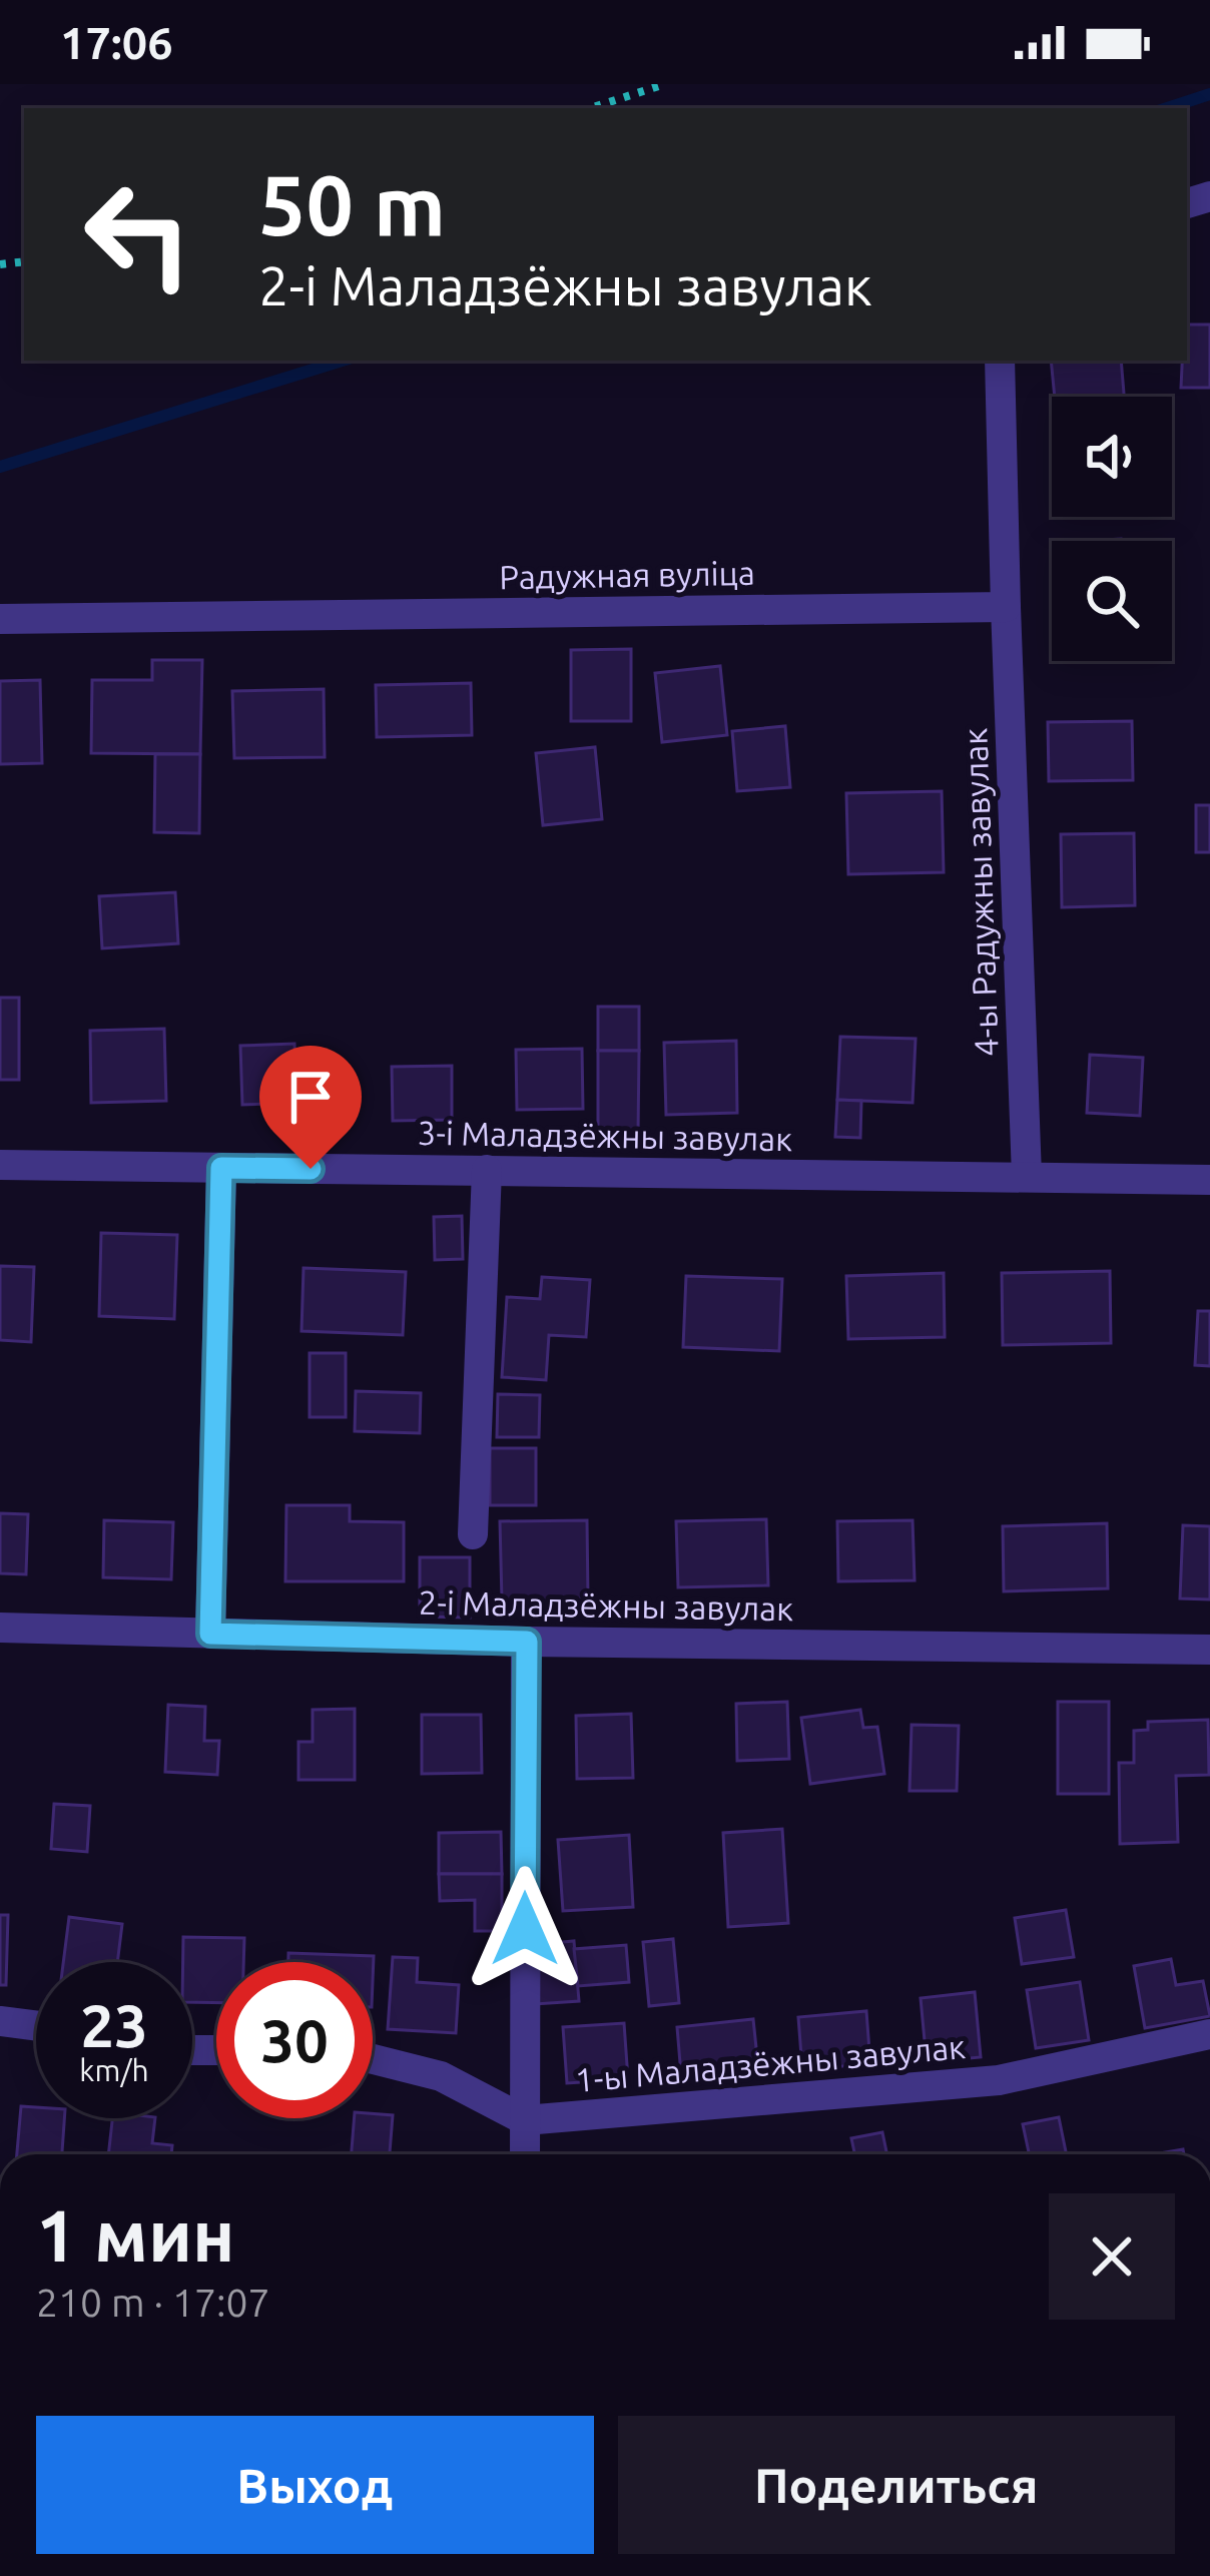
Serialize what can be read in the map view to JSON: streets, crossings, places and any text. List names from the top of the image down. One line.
{"streets":{"street":["Радужная вуліца","4-ы Радужны завулак","3-і Маладзёжны завулак","2-і Маладзёжны завулак","1-ы Маладзёжны завулак"]},"crossings":[["Радужная вуліца","4-ы Радужны завулак"],["4-ы Радужны завулак","3-і Маладзёжны завулак"]],"page":{"status":"17:06","turn":["50 m","2-і Маладзёжны завулак"],"speed":"23 km/h","limit":"30","heading":["1 мин","210 m · 17:07"],"buttons":["Выход","Поделиться"]}}
